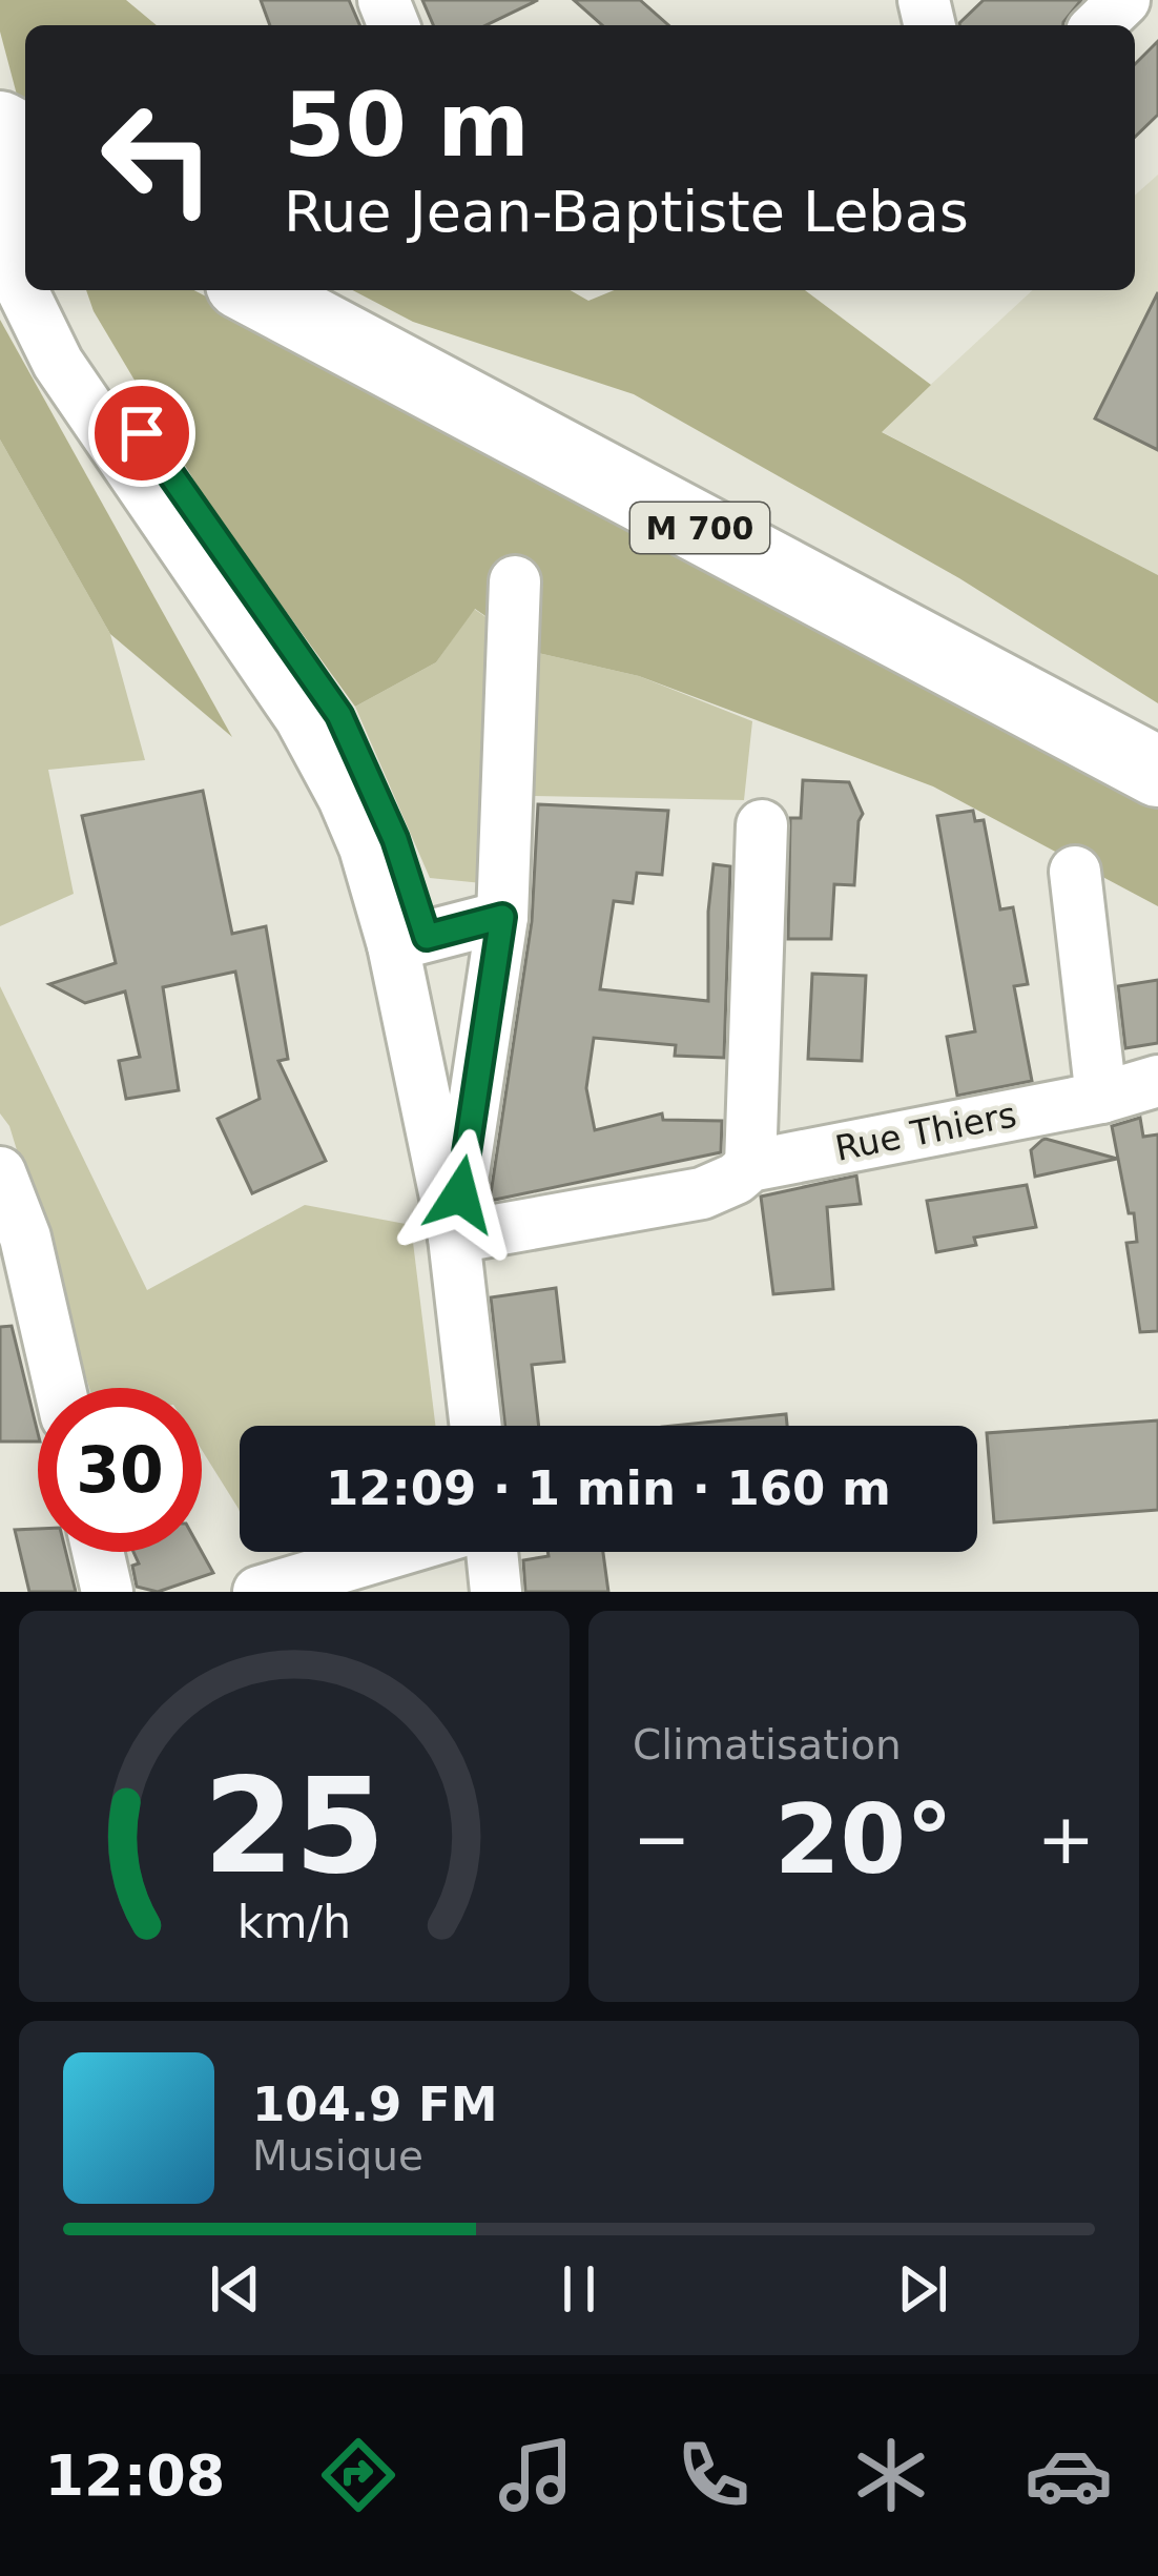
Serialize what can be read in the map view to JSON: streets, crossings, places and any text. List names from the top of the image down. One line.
{"streets":{"highway":["M 700"],"street":["Rue Thiers"]},"page":{"turn":["50 m","Rue Jean-Baptiste Lebas"],"limit":"30","trip":"12:09 · 1 min · 160 m","tile":"Climatisation","heat":["−","20°","+"],"song":["104.9 FM","Musique"],"tabs":"12:08","gauge":["25","km/h"]}}
